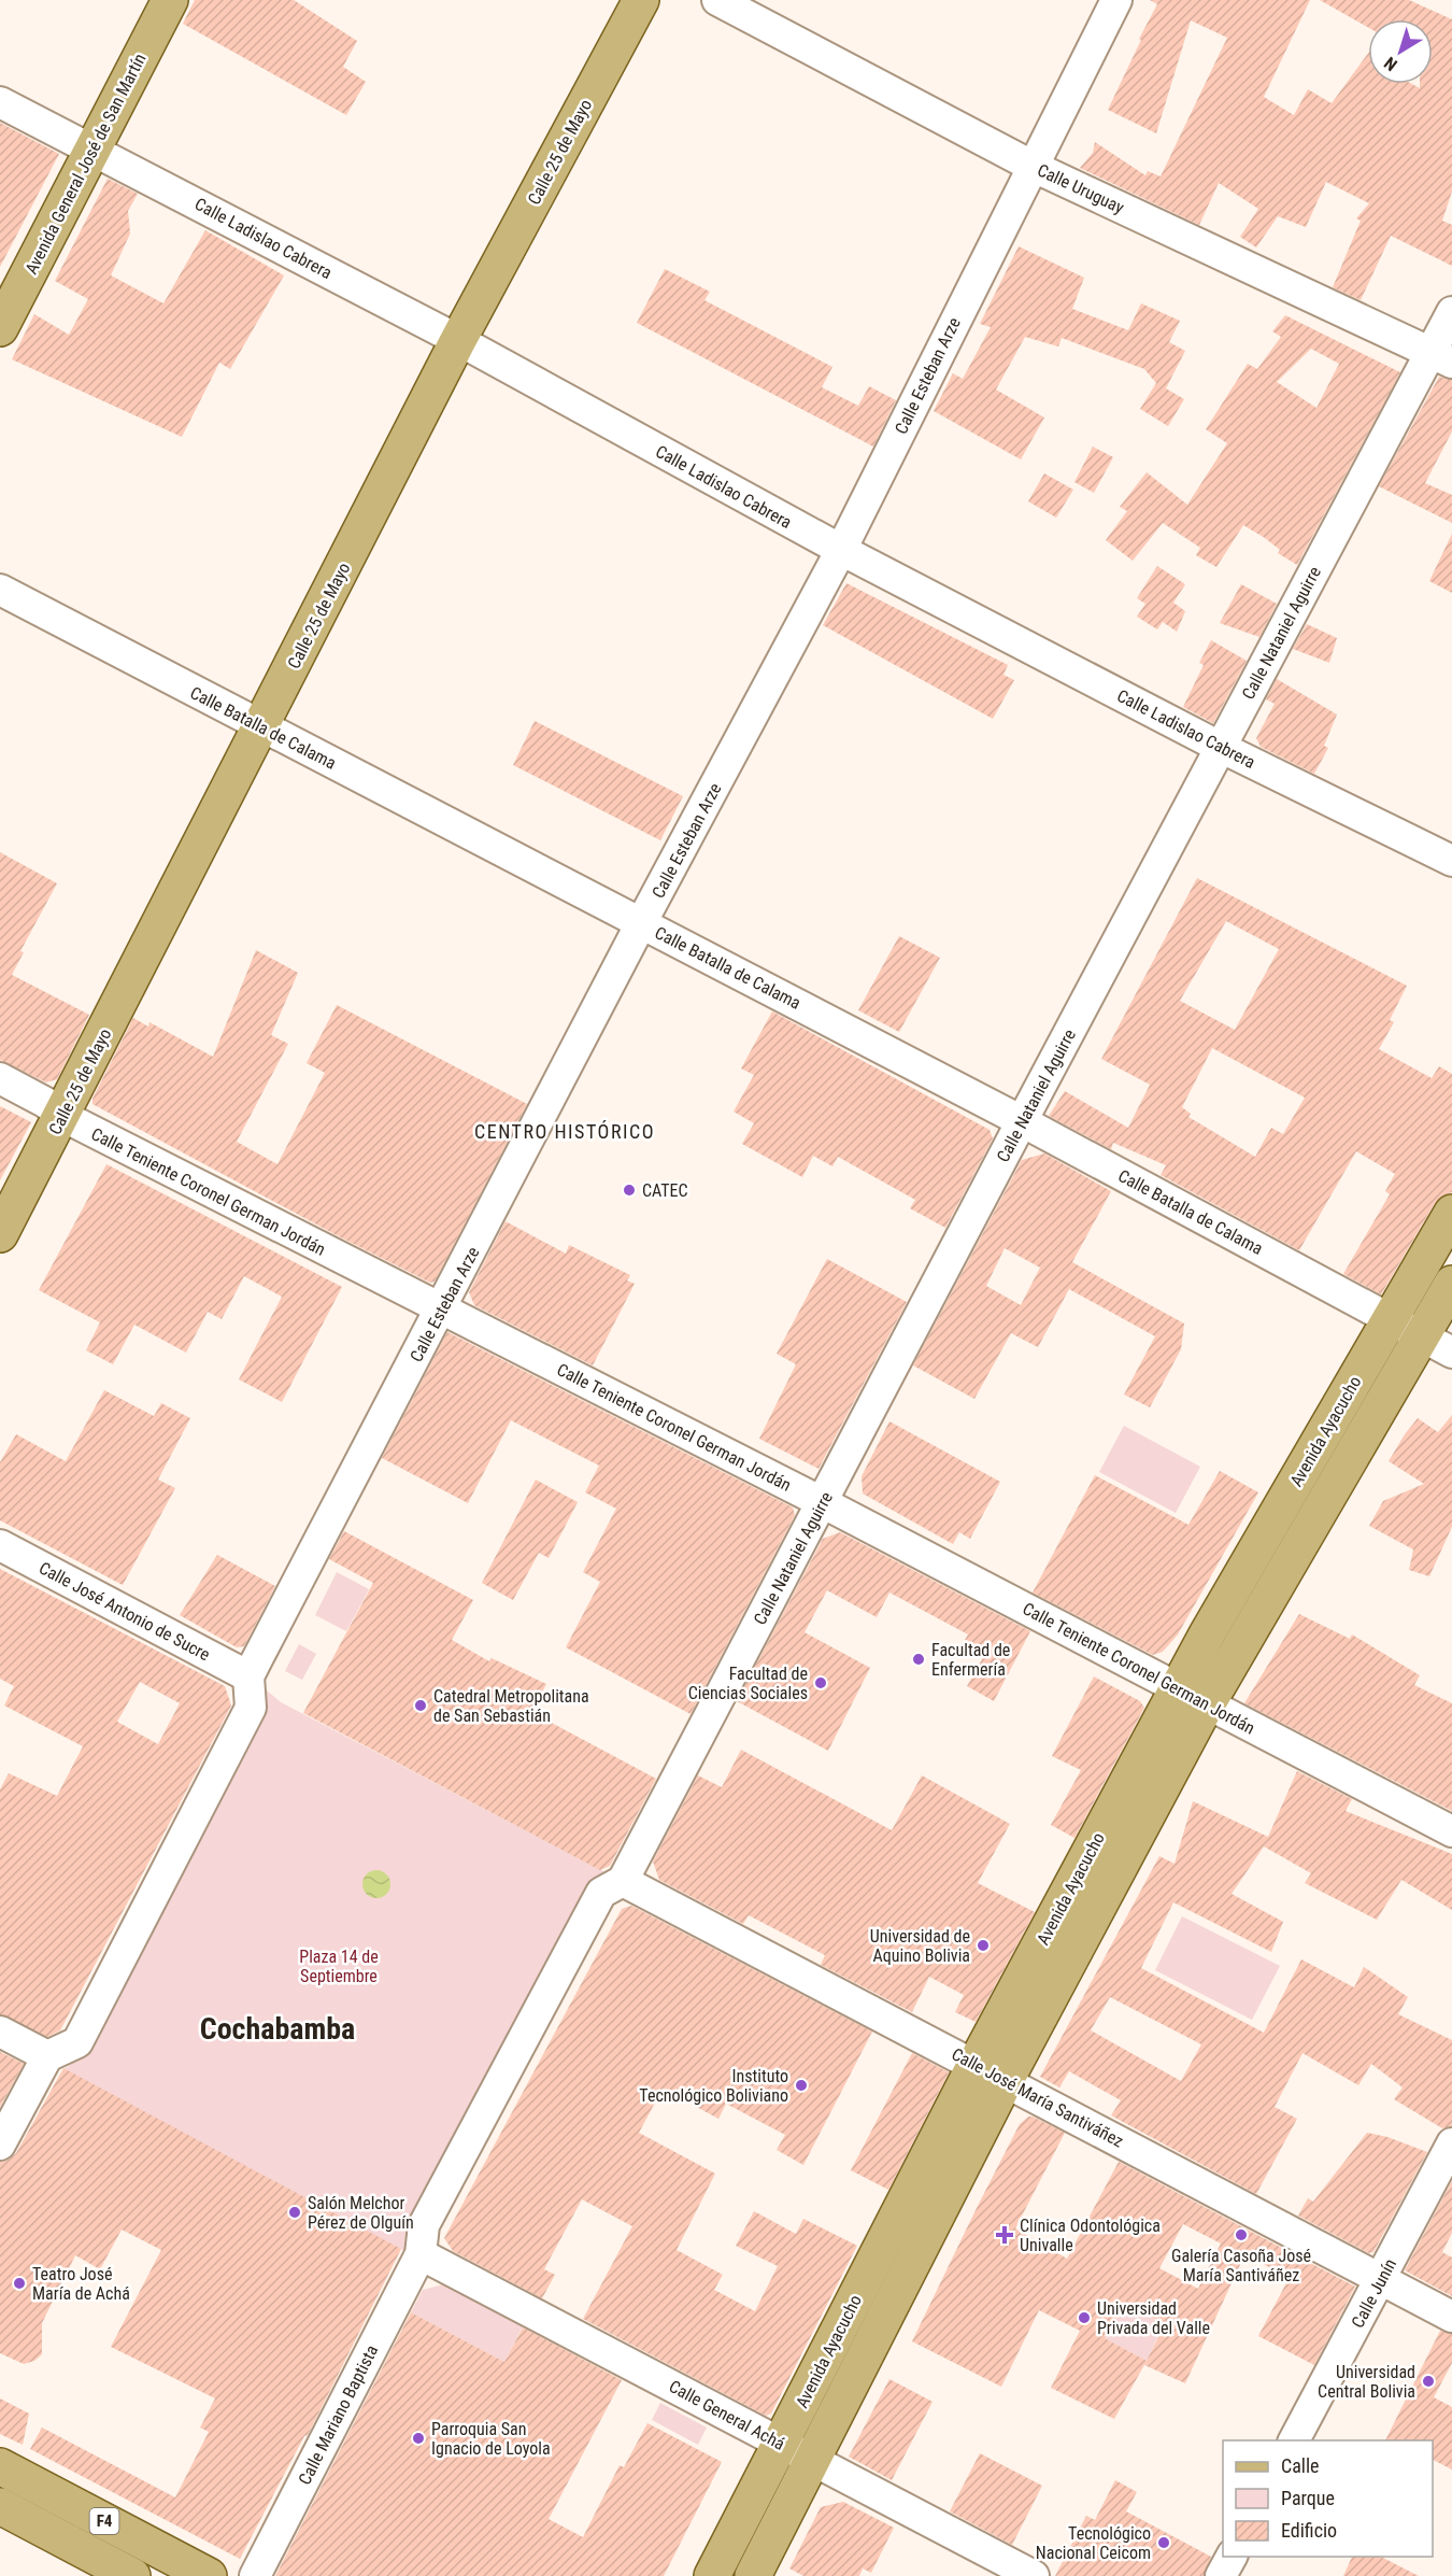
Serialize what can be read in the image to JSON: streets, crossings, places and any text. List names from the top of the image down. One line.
{"streets":{"main road":["Calle 25 de Mayo","Avenida General José de San Martín","Avenida Ayacucho","F4"],"street":["Calle Uruguay","Calle Ladislao Cabrera","Calle Esteban Arze","Calle Nataniel Aguirre","Calle Batalla de Calama","Calle Teniente Coronel German Jordán","Calle José Antonio de Sucre","Calle José María Santiváñez","Calle Junín","Calle Mariano Baptista","Calle General Achá"]},"crossings":[["Calle 25 de Mayo","Calle Ladislao Cabrera"],["Calle 25 de Mayo","Calle Batalla de Calama"],["Calle 25 de Mayo","Calle Teniente Coronel German Jordán"],["Avenida General José de San Martín","Calle Ladislao Cabrera"],["Calle Uruguay","Calle Esteban Arze"],["Calle Uruguay","Calle Nataniel Aguirre"],["Calle Ladislao Cabrera","Calle Esteban Arze"],["Calle Ladislao Cabrera","Calle Nataniel Aguirre"],["Calle Esteban Arze","Calle Batalla de Calama"],["Calle Esteban Arze","Calle Teniente Coronel German Jordán"],["Calle Esteban Arze","Calle José Antonio de Sucre"],["Calle Nataniel Aguirre","Calle Batalla de Calama"],["Calle Nataniel Aguirre","Calle Teniente Coronel German Jordán"],["Calle Nataniel Aguirre","Calle José María Santiváñez"],["Calle Batalla de Calama","Avenida Ayacucho"],["Calle Teniente Coronel German Jordán","Avenida Ayacucho"],["Avenida Ayacucho","Calle José María Santiváñez"],["Avenida Ayacucho","Calle General Achá"],["Calle José María Santiváñez","Calle Junín"],["Calle Mariano Baptista","Calle General Achá"]],"districts":["CENTRO HISTÓRICO","Cochabamba"],"parks":["Plaza 14 de Septiembre"],"places":{"other":["CATEC","Facultad de Enfermería","Facultad de Ciencias Sociales","Catedral Metropolitana de San Sebastián","Universidad de Aquino Bolivia","Instituto Tecnológico Boliviano","Salón Melchor Pérez de Olguín","Galería Casoña José María Santiváñez","Teatro José María de Achá","Universidad Privada del Valle","Universidad Central Bolivia","Parroquia San Ignacio de Loyola","Tecnológico Nacional Ceicom"],"health":["Clínica Odontológica Univalle"]},"legend":["Calle","Parque","Edificio"],"north":"bottom left"}
